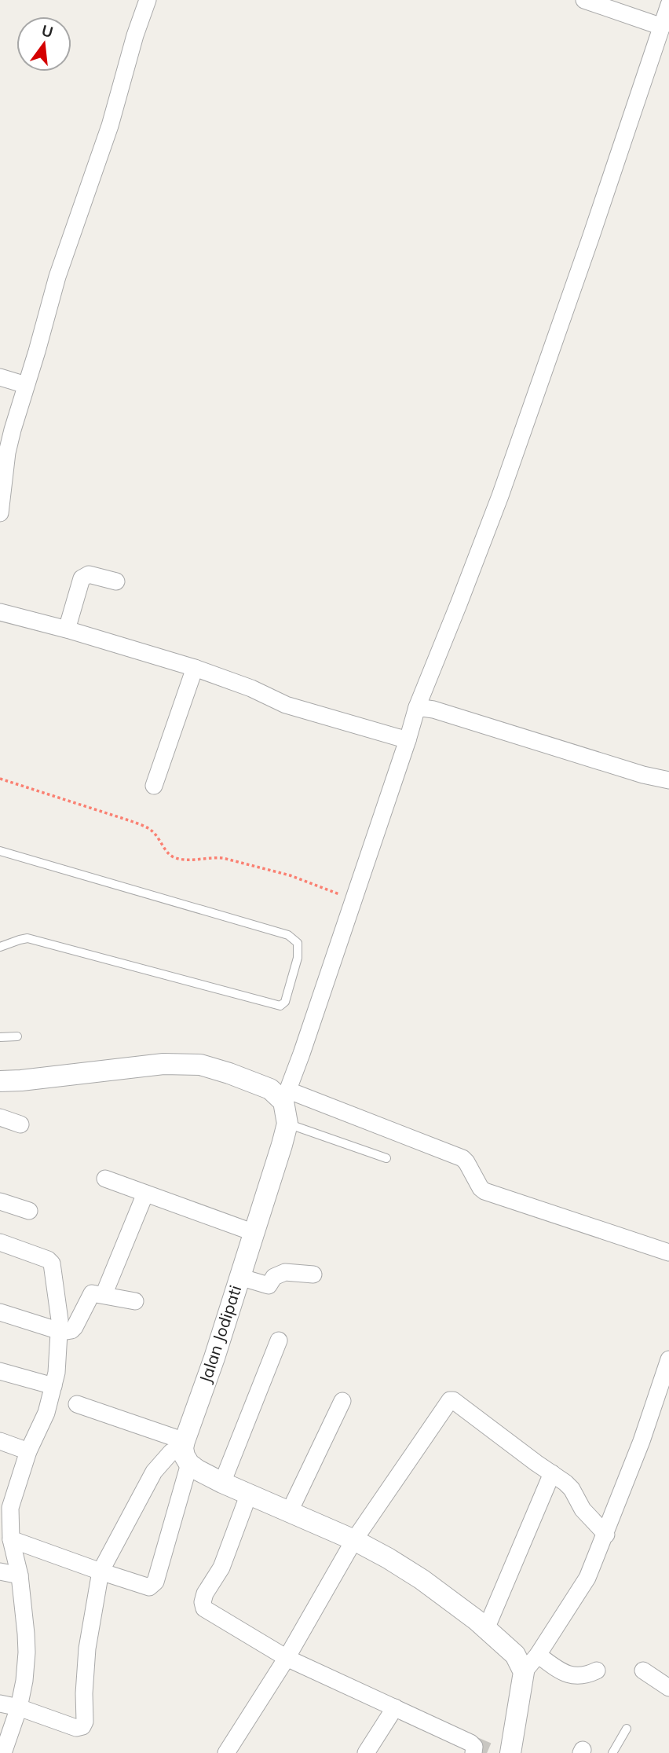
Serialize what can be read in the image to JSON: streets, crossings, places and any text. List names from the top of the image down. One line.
{"streets":{"street":["Jalan Jodipati"]},"north":"top"}
